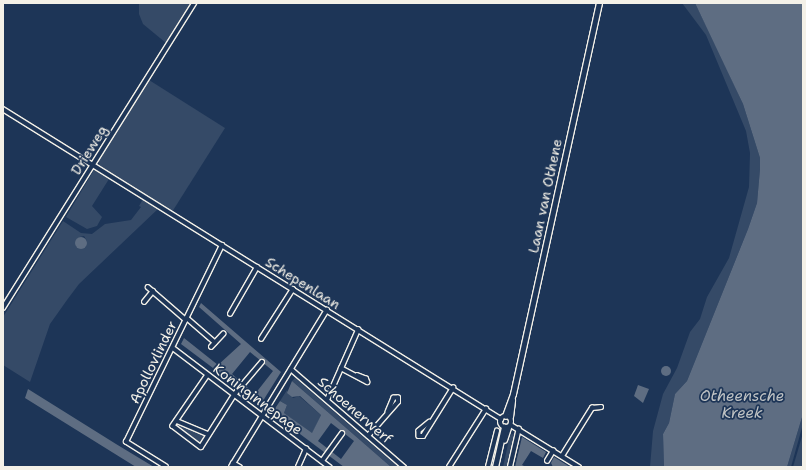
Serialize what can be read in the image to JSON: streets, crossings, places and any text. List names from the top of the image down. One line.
{"streets":{"street":["Drieweg","Laan van Othene","Schepenlaan","Apollovlinder","Koninginnepage","Schoenerwerf"]},"crossings":[["Drieweg","Schepenlaan"],["Laan van Othene","Schepenlaan"],["Schepenlaan","Apollovlinder"],["Apollovlinder","Koninginnepage"]],"water":["Otheensche Kreek"]}
